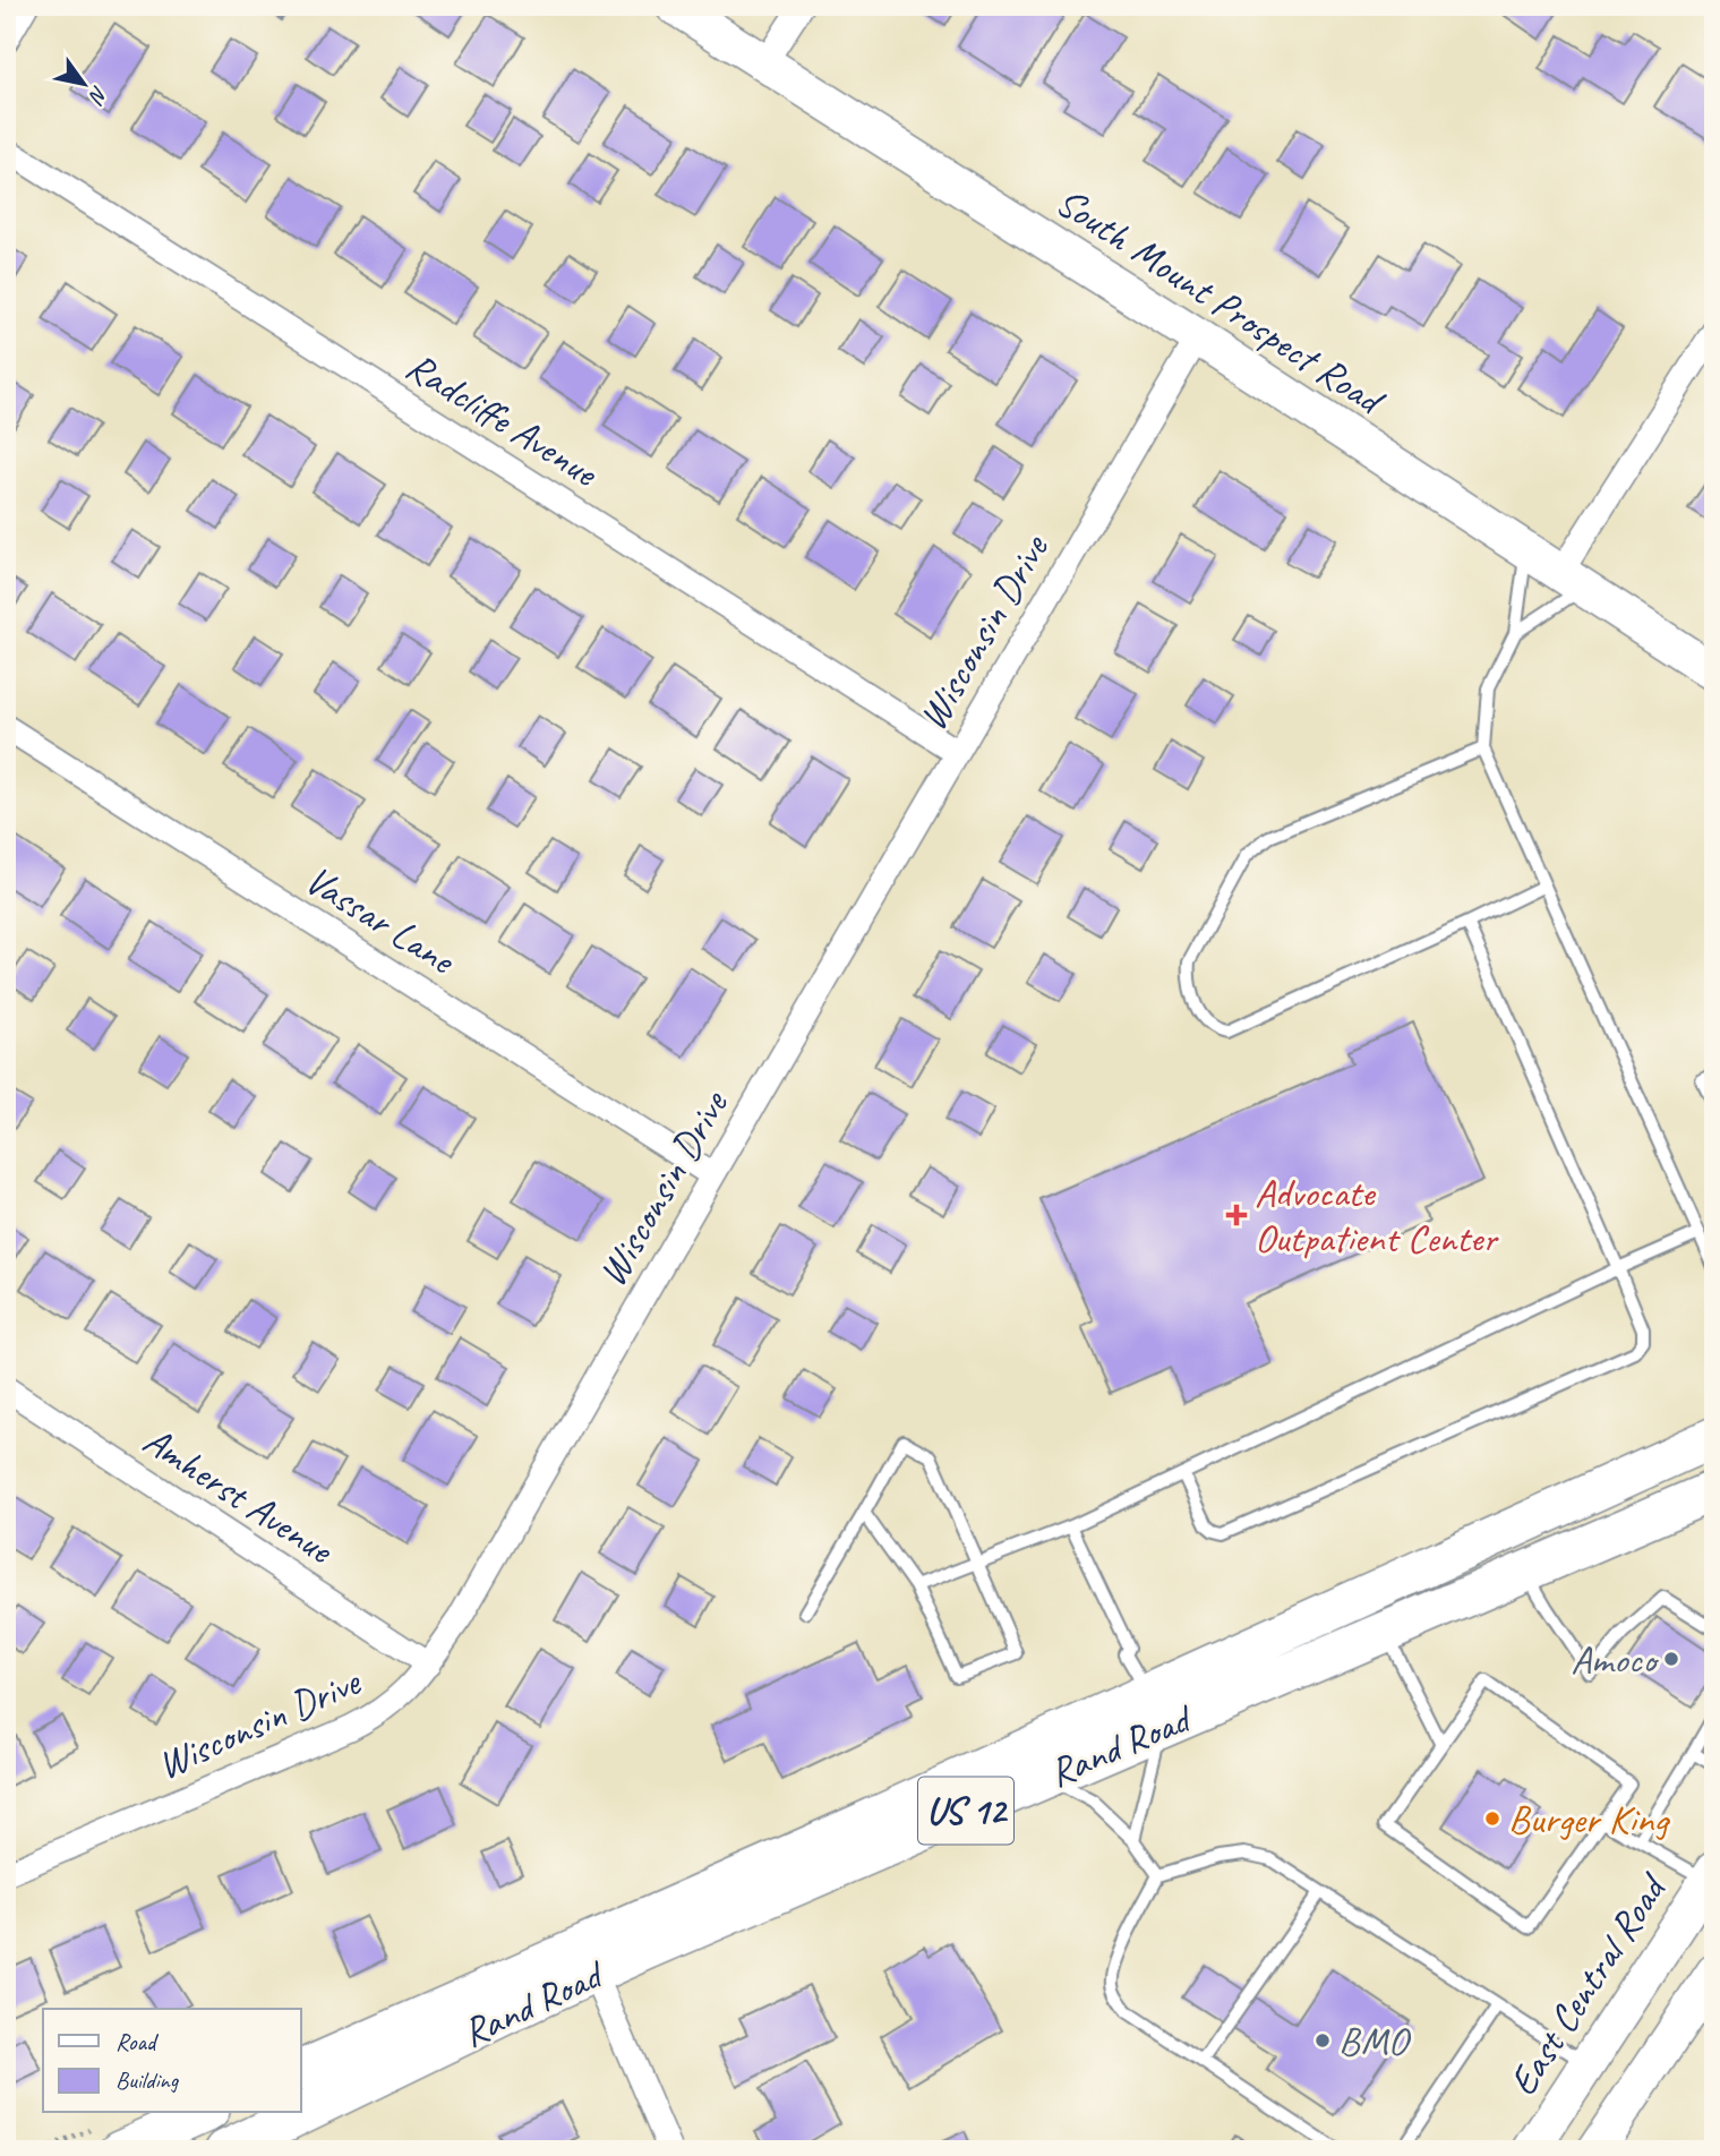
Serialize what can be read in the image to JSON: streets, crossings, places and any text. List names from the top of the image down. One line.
{"streets":{"main road":["South Mount Prospect Road","Rand Road","US 12","East Central Road"],"street":["Radcliffe Avenue","Wisconsin Drive","Vassar Lane","Amherst Avenue"]},"crossings":[["South Mount Prospect Road","Wisconsin Drive"],["Radcliffe Avenue","Wisconsin Drive"],["Wisconsin Drive","Vassar Lane"],["Wisconsin Drive","Amherst Avenue"]],"places":{"health":["Advocate Outpatient Center"],"other":["Amoco","Burger King","BMO"]},"legend":["Road","Building"],"north":"bottom right"}
